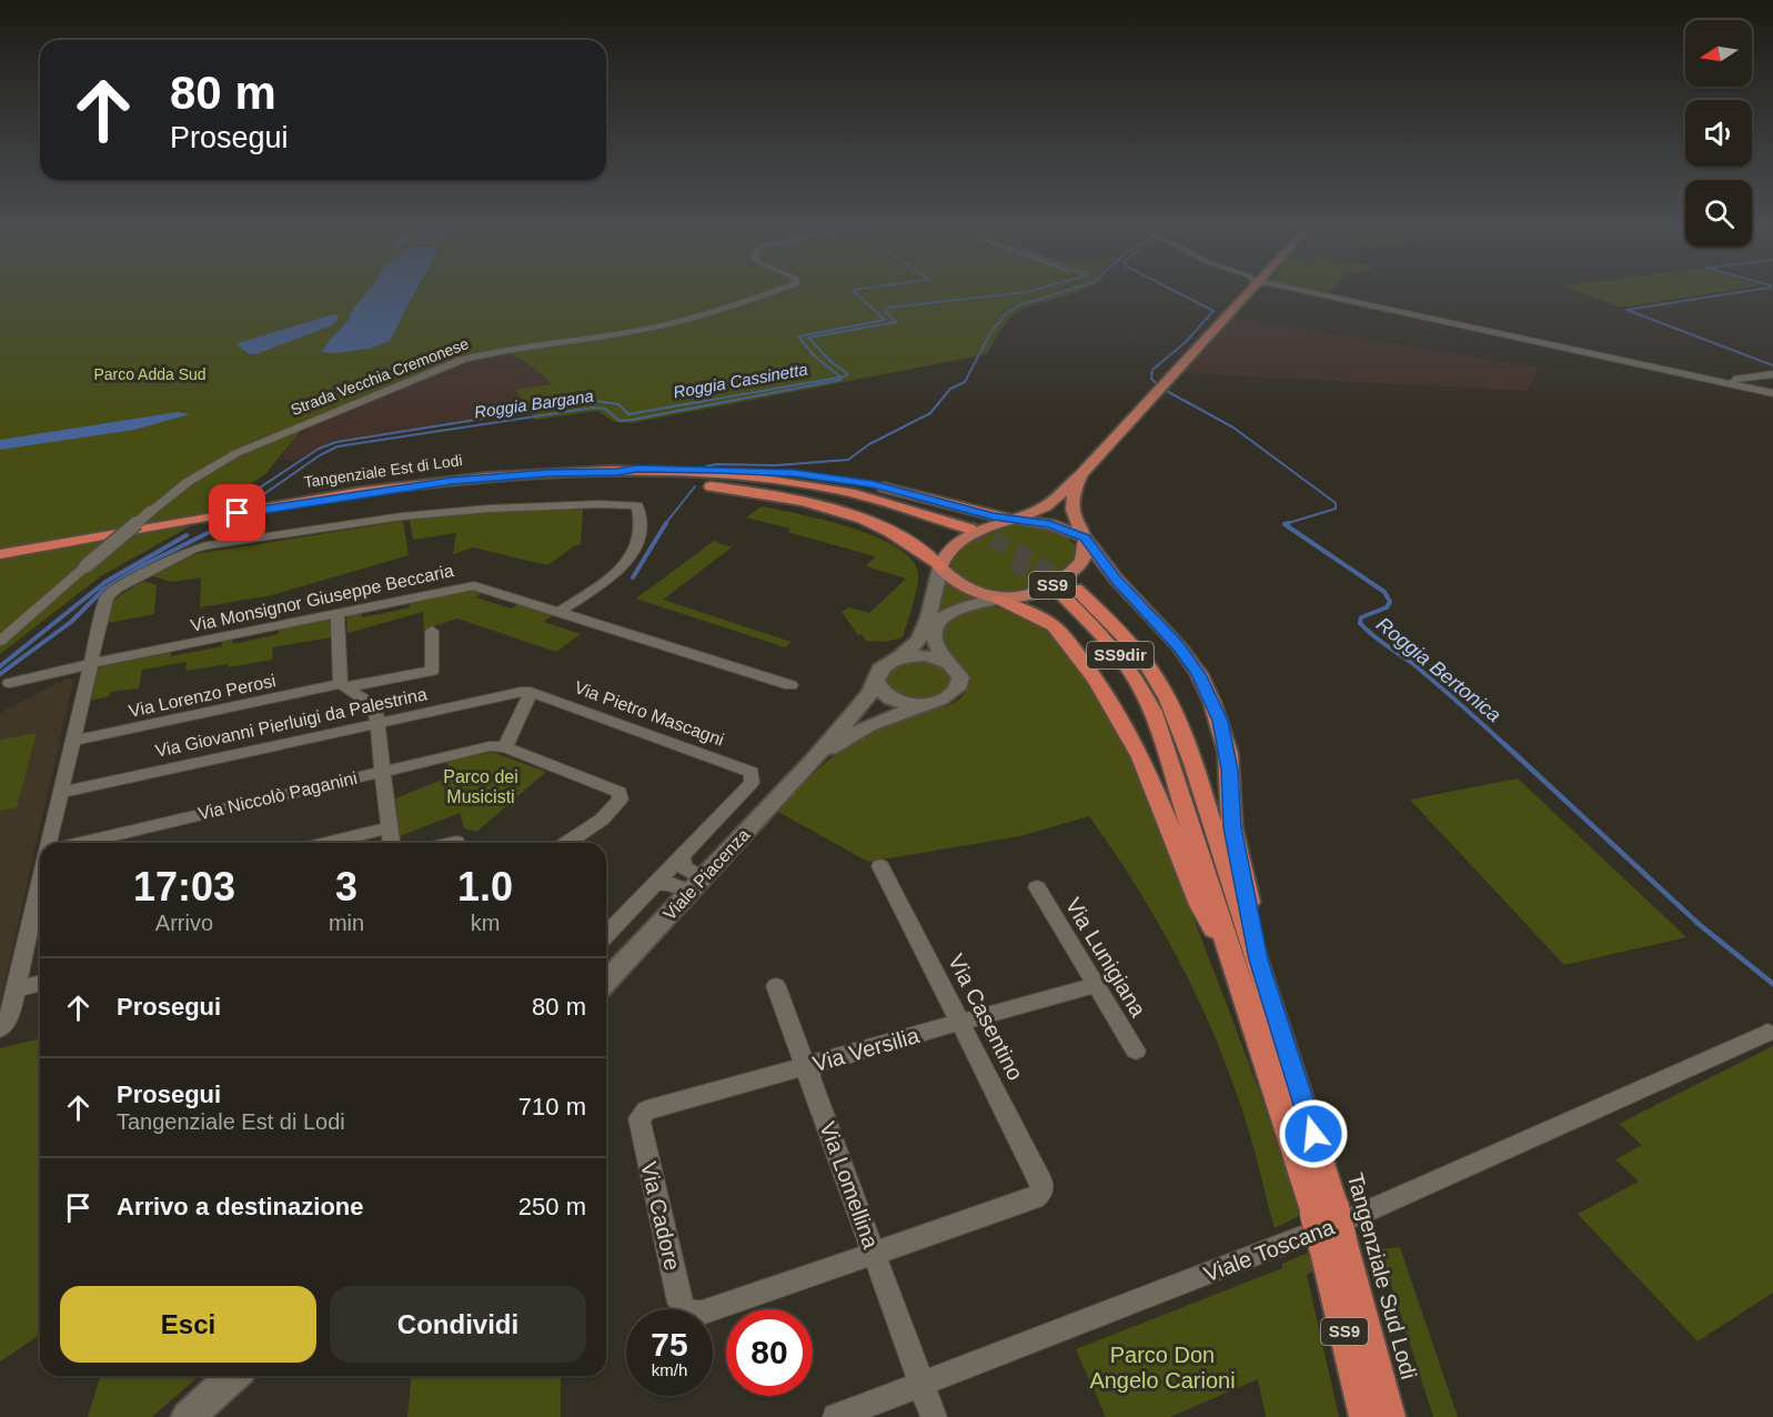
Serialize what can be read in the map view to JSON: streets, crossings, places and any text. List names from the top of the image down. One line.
{"streets":{"highway":["Tangenziale Est di Lodi","SS9","SS9dir","Tangenziale Sud Lodi"],"street":["Strada Vecchia Cremonese","Via Monsignor Giuseppe Beccaria","Via Lorenzo Perosi","Via Pietro Mascagni","Via Giovanni Pierluigi da Palestrina","Via Niccolò Paganini","Viale Piacenza","Via Lunigiana","Via Casentino","Via Versilia","Via Lomellina","Via Cadore","Viale Toscana"]},"crossings":[["SS9dir","Tangenziale Sud Lodi"],["Via Pietro Mascagni","Via Giovanni Pierluigi da Palestrina"],["Via Lunigiana","Via Versilia"],["Via Casentino","Via Versilia"],["Via Casentino","Via Lomellina"],["Via Casentino","Via Cadore"],["Via Versilia","Via Lomellina"],["Via Versilia","Via Cadore"],["Via Lomellina","Via Cadore"],["Via Lomellina","Viale Toscana"]],"water":["Roggia Cassinetta","Roggia Bargana","Roggia Bertonica"],"parks":["Parco Adda Sud","Parco dei Musicisti","Parco Don Angelo Carioni"],"north":"left","page":{"turn":["80 m","Prosegui"],"eta":["17:03","Arrivo","3","min","1.0","km"],"list":[{"name":"Prosegui","value":"80 m"},{"name":"Prosegui","note":"Tangenziale Est di Lodi","value":"710 m"},{"name":"Arrivo a destinazione","value":"250 m"}],"buttons":["Esci","Condividi"],"speed":"75 km/h","limit":"80"}}
